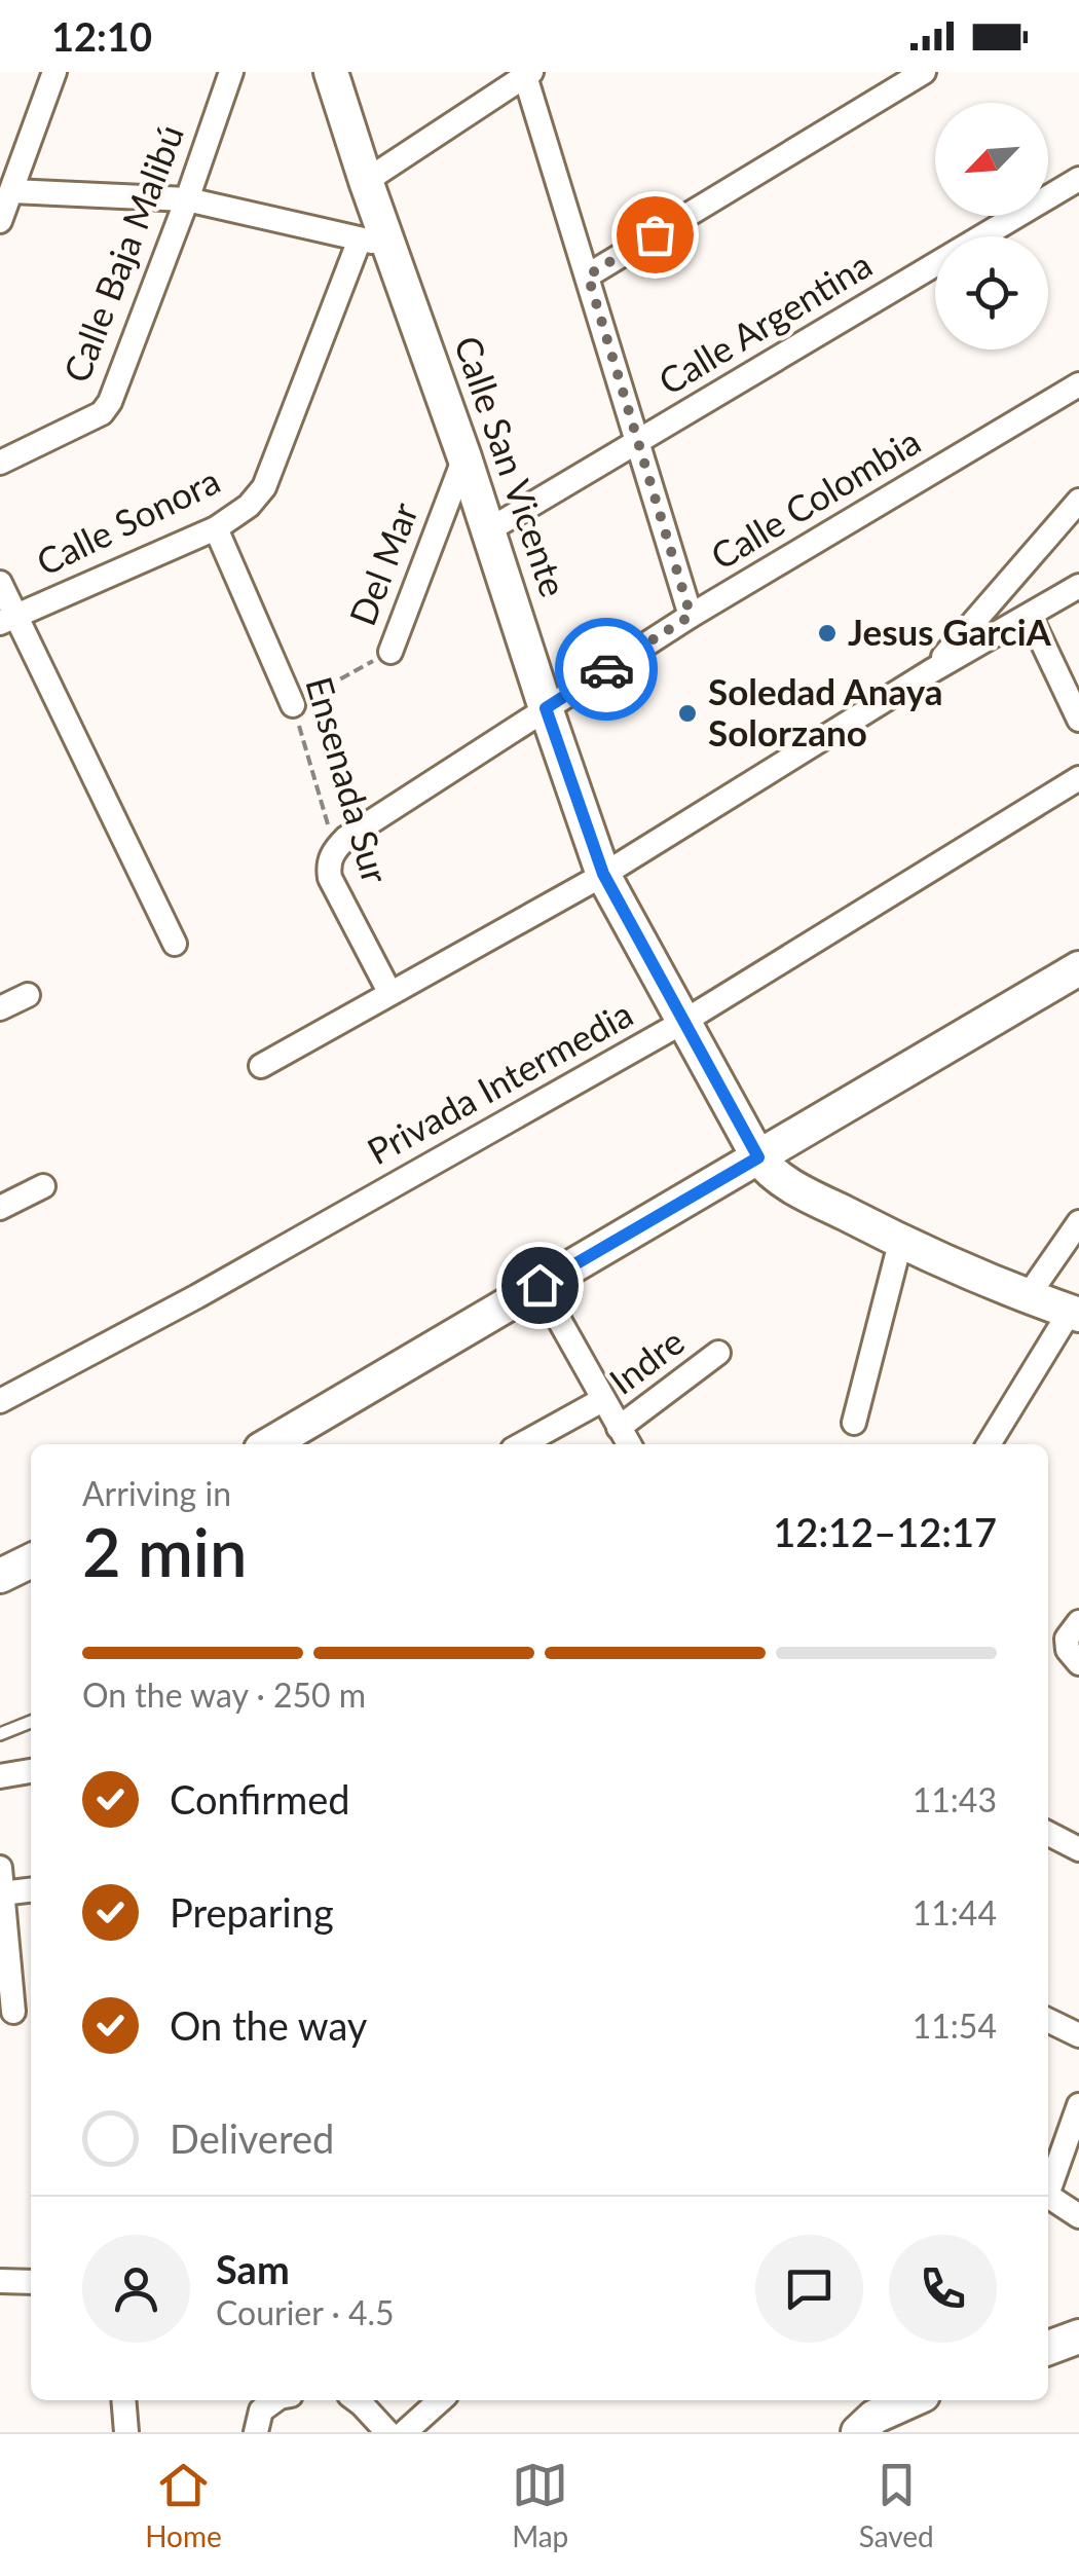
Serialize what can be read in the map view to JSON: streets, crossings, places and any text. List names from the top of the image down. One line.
{"streets":{"street":["Calle Baja Malibú","Calle Argentina","Calle San Vicente","Calle Colombia","Calle Sonora","Del Mar","Ensenada Sur","Privada Intermedia","Indre"]},"crossings":[["Calle Argentina","Calle San Vicente"],["Calle San Vicente","Calle Colombia"],["Calle San Vicente","Calle Sonora"],["Calle San Vicente","Del Mar"],["Calle San Vicente","Privada Intermedia"],["Calle Colombia","Ensenada Sur"],["Calle Sonora","Ensenada Sur"],["Del Mar","Ensenada Sur"]],"places":["Jesus GarciA","Soledad Anaya Solorzano"],"north":"bottom left","page":{"status":"12:10","heading":["2 min","Arriving in","12:12–12:17"],"panel":["Sam","Courier · 4.5"],"bar":"On the way · 250 m","list":[["Confirmed","11:43"],["Preparing","11:44"],["On the way","11:54"],"Delivered"],"tabs":["Home","Map","Saved"]}}
